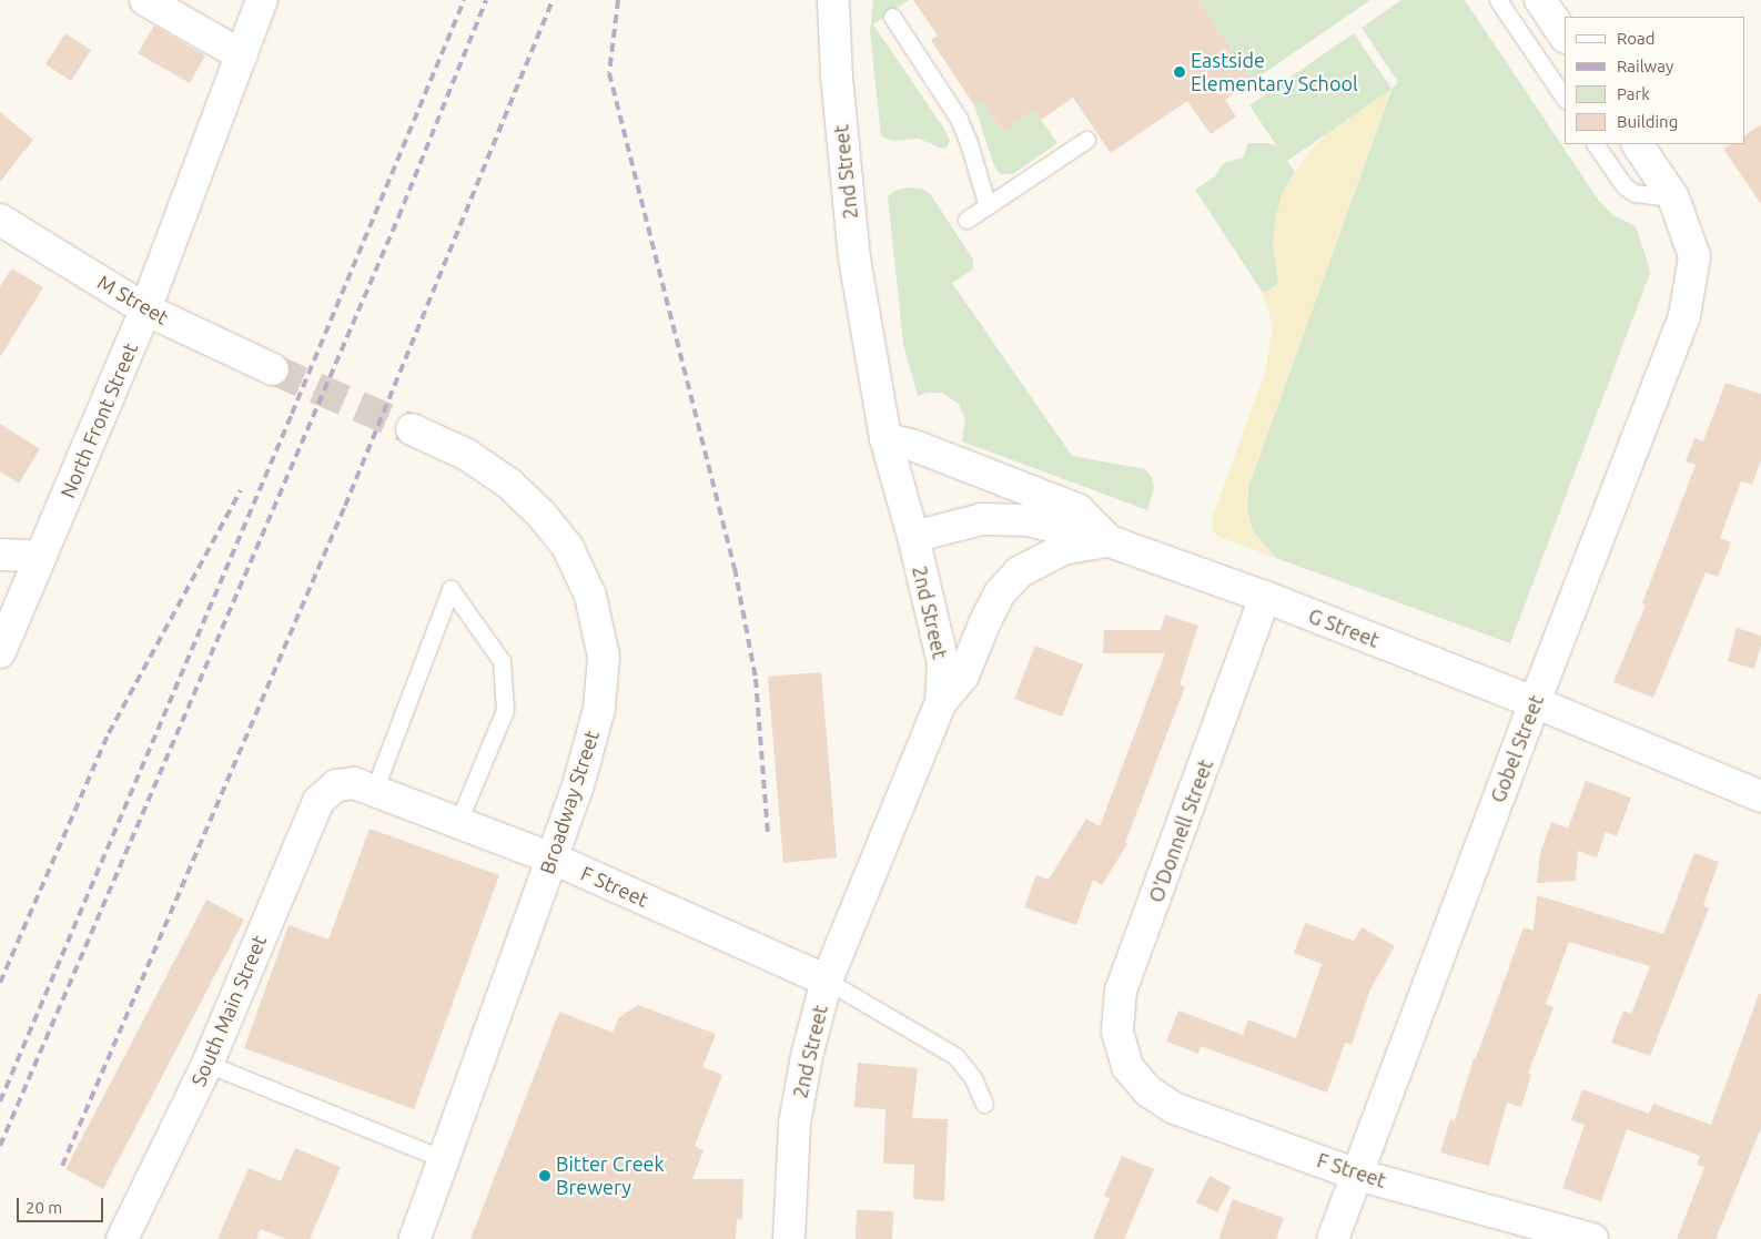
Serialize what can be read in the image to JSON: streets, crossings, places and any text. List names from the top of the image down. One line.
{"streets":{"street":["2nd Street","M Street","North Front Street","G Street","Gobel Street","Broadway Street","O'Donnell Street","F Street","South Main Street"]},"crossings":[["2nd Street","G Street"],["2nd Street","F Street"],["M Street","North Front Street"],["G Street","Gobel Street"],["G Street","O'Donnell Street"],["Gobel Street","F Street"],["Broadway Street","F Street"],["O'Donnell Street","F Street"],["F Street","South Main Street"]],"places":["Eastside Elementary School","Bitter Creek Brewery"],"legend":["Road","Railway","Park","Building"],"scale_bar":"20 m"}
